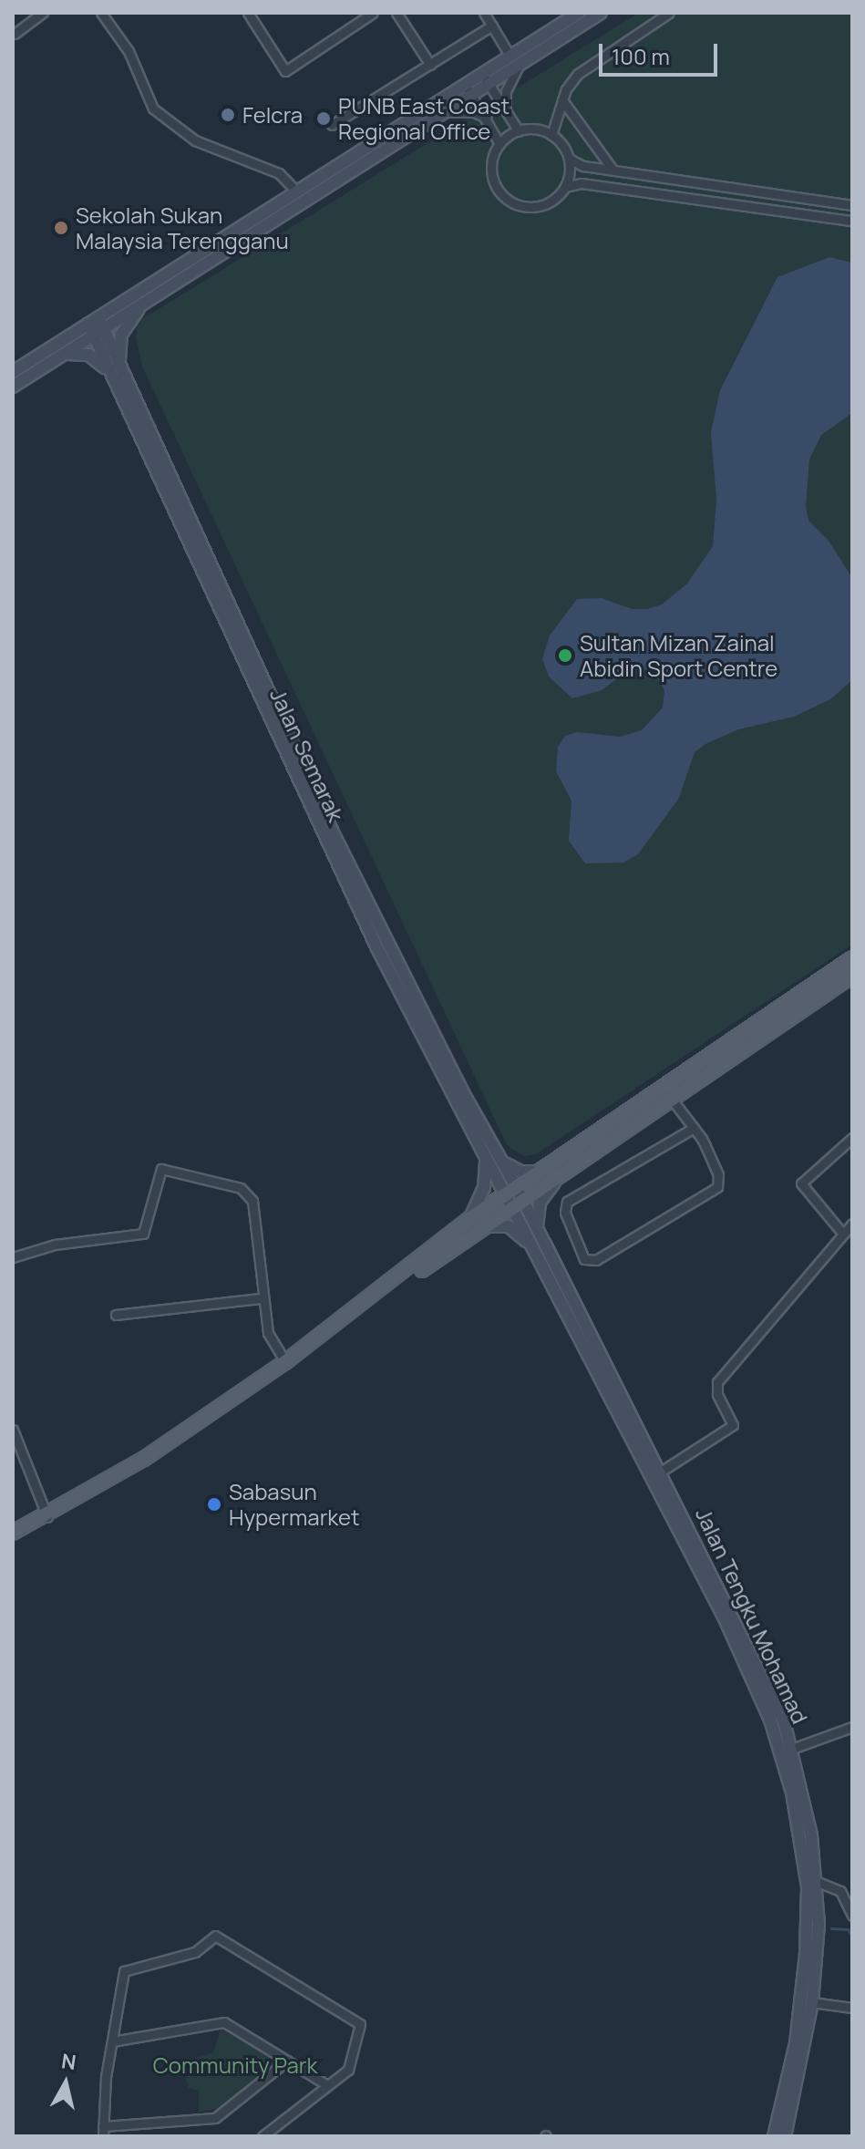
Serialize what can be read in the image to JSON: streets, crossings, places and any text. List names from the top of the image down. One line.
{"streets":{"main road":["Jalan Semarak","Jalan Tengku Mohamad"]},"crossings":[["Jalan Semarak","Jalan Tengku Mohamad"]],"parks":["Community Park"],"places":["Felcra","PUNB East Coast Regional Office","Sekolah Sukan Malaysia Terengganu","Sultan Mizan Zainal Abidin Sport Centre","Sabasun Hypermarket"],"scale_bar":"100 m","north":"top"}
